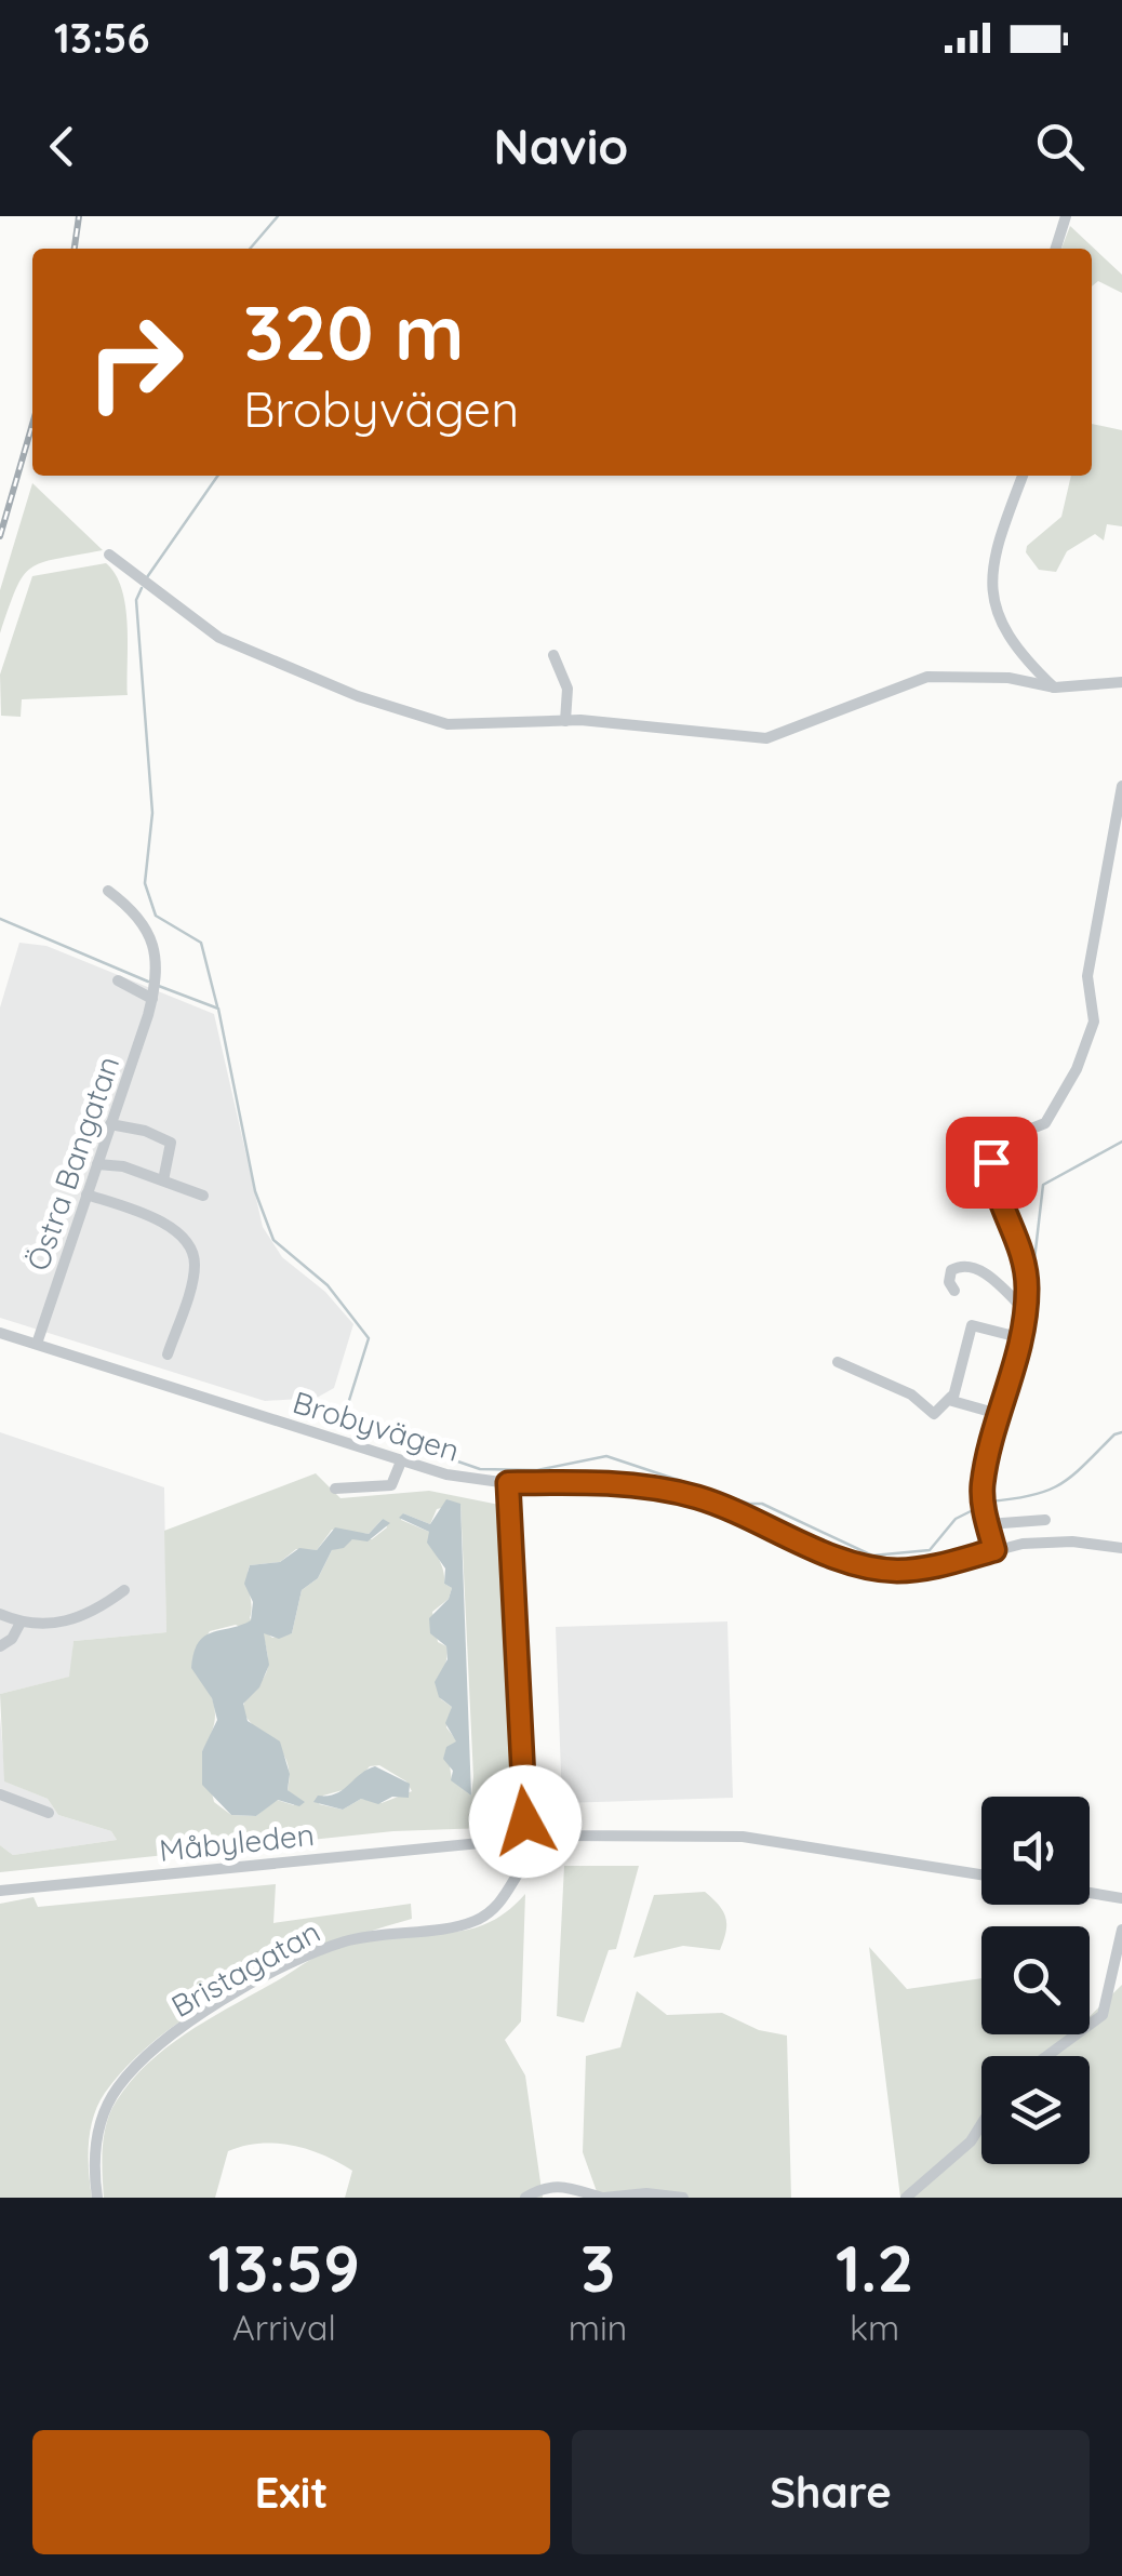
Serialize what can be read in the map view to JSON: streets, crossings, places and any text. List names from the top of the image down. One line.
{"streets":{"street":["Östra Bangatan","Brobyvägen","Måbyleden","Bristagatan"]},"crossings":[["Östra Bangatan","Brobyvägen"],["Måbyleden","Bristagatan"]],"page":{"status":"13:56","header":"Navio","turn":["320 m","Brobyvägen"],"eta":["13:59","Arrival","3","min","1.2","km"],"buttons":["Exit","Share"]}}
